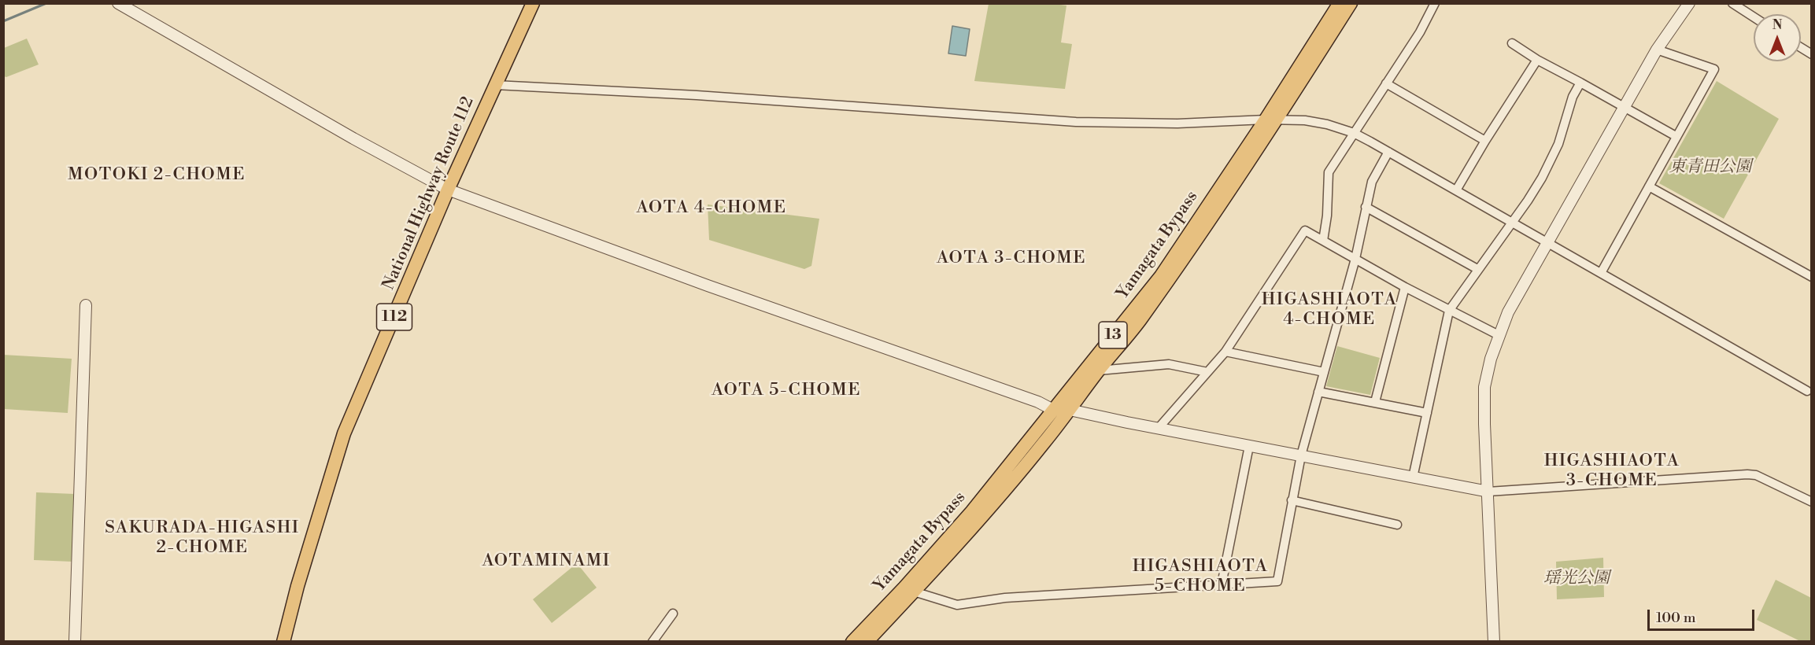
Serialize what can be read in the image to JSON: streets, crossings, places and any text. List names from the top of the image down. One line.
{"streets":{"highway":["National Highway Route 112","Yamagata Bypass","112","13"]},"districts":["MOTOKI 2-CHOME","AOTA 4-CHOME","AOTA 3-CHOME","HIGASHIAOTA 4-CHOME","AOTA 5-CHOME","HIGASHIAOTA 3-CHOME","SAKURADA-HIGASHI 2-CHOME","AOTAMINAMI","HIGASHIAOTA 5-CHOME"],"parks":["東青田公園","瑶光公園"],"scale_bar":"100 m","north":"top"}
